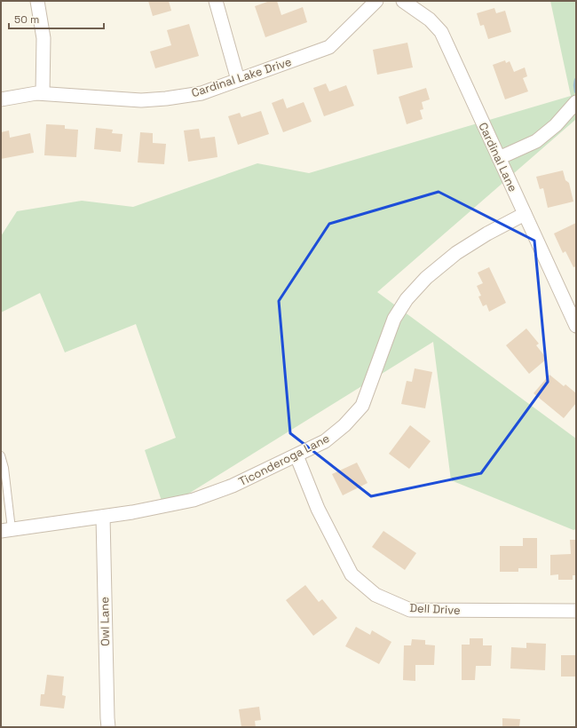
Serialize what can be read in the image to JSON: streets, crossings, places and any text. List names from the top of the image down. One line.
{"streets":{"street":["Cardinal Lake Drive","Cardinal Lane","Ticonderoga Lane","Dell Drive","Owl Lane"]},"crossings":[["Cardinal Lane","Ticonderoga Lane"],["Ticonderoga Lane","Dell Drive"],["Ticonderoga Lane","Owl Lane"]],"scale_bar":"50 m"}
